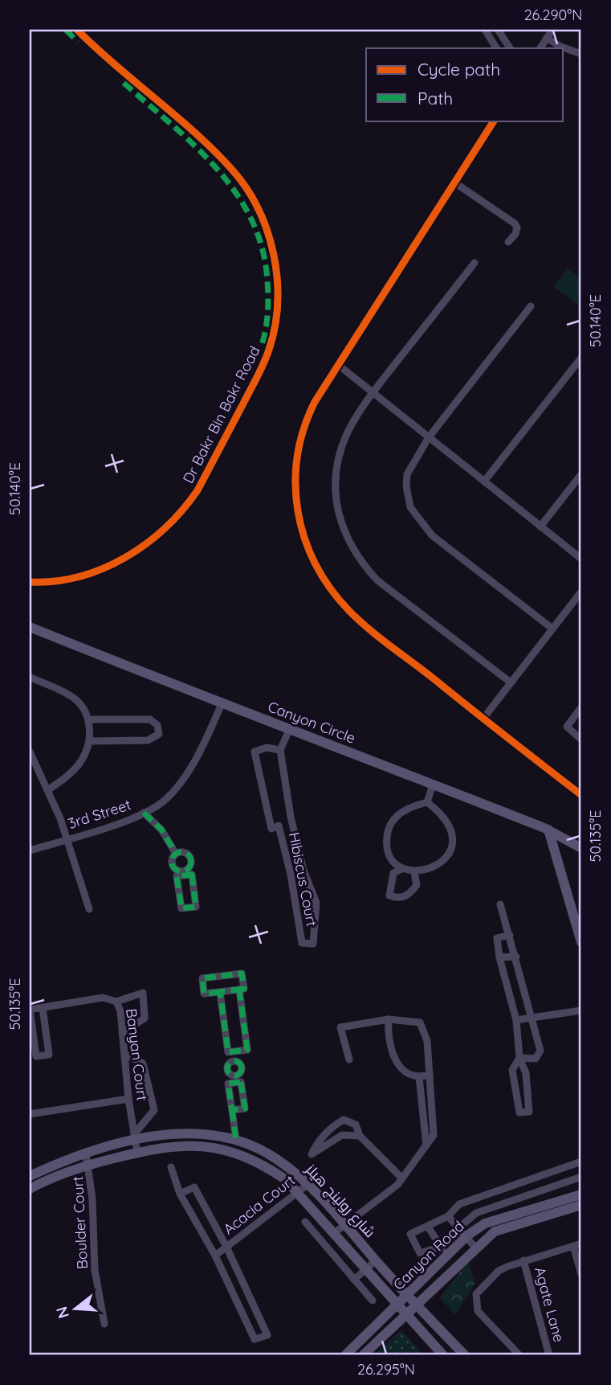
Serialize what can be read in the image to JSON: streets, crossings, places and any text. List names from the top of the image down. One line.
{"streets":{"main road":["Canyon Circle","شارع رولينج هيلز","Canyon Road"],"street":["Dr Bakr Bin Bakr Road","3rd Street","Hibiscus Court","Banyan Court","Acacia Court","Boulder Court","Agate Lane"]},"crossings":[["Canyon Circle","3rd Street"],["Banyan Court","شارع رولينج هيلز"],["شارع رولينج هيلز","Acacia Court"],["شارع رولينج هيلز","Boulder Court"],["شارع رولينج هيلز","Canyon Road"]],"legend":["Cycle path","Path"],"north":"left","coordinates":["26.290°N","50.140°E","50.135°E","26.295°N"]}
